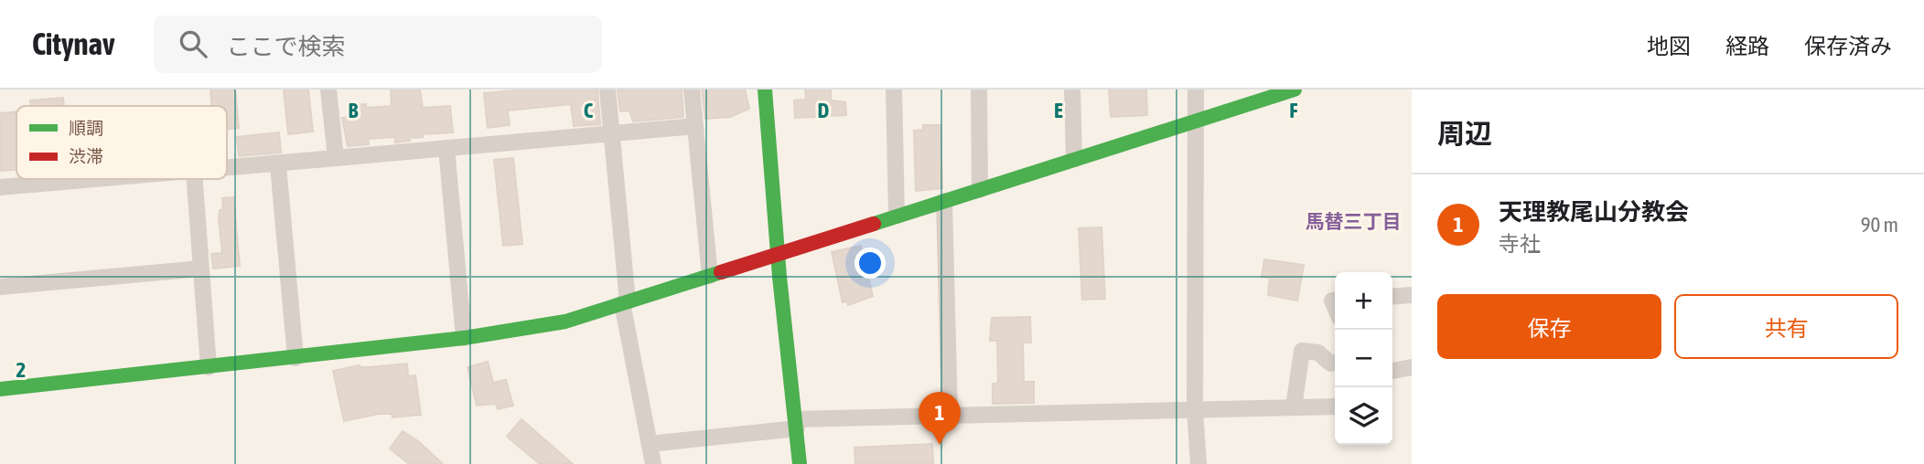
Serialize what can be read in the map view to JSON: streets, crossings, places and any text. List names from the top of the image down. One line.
{"districts":["馬替三丁目"],"legend":["順調","渋滞"],"page":{"header":"Citynav","search":"ここで検索","nav":["地図","経路","保存済み"],"heading":"周辺","list":[{"mark":"1","name":"天理教尾山分教会","note":"寺社","value":"90 m"}],"map_buttons":["+","−"],"buttons":["保存","共有"],"pins":"1"},"grid":{"columns":["B","C","D","E","F"],"rows":["2"]}}
